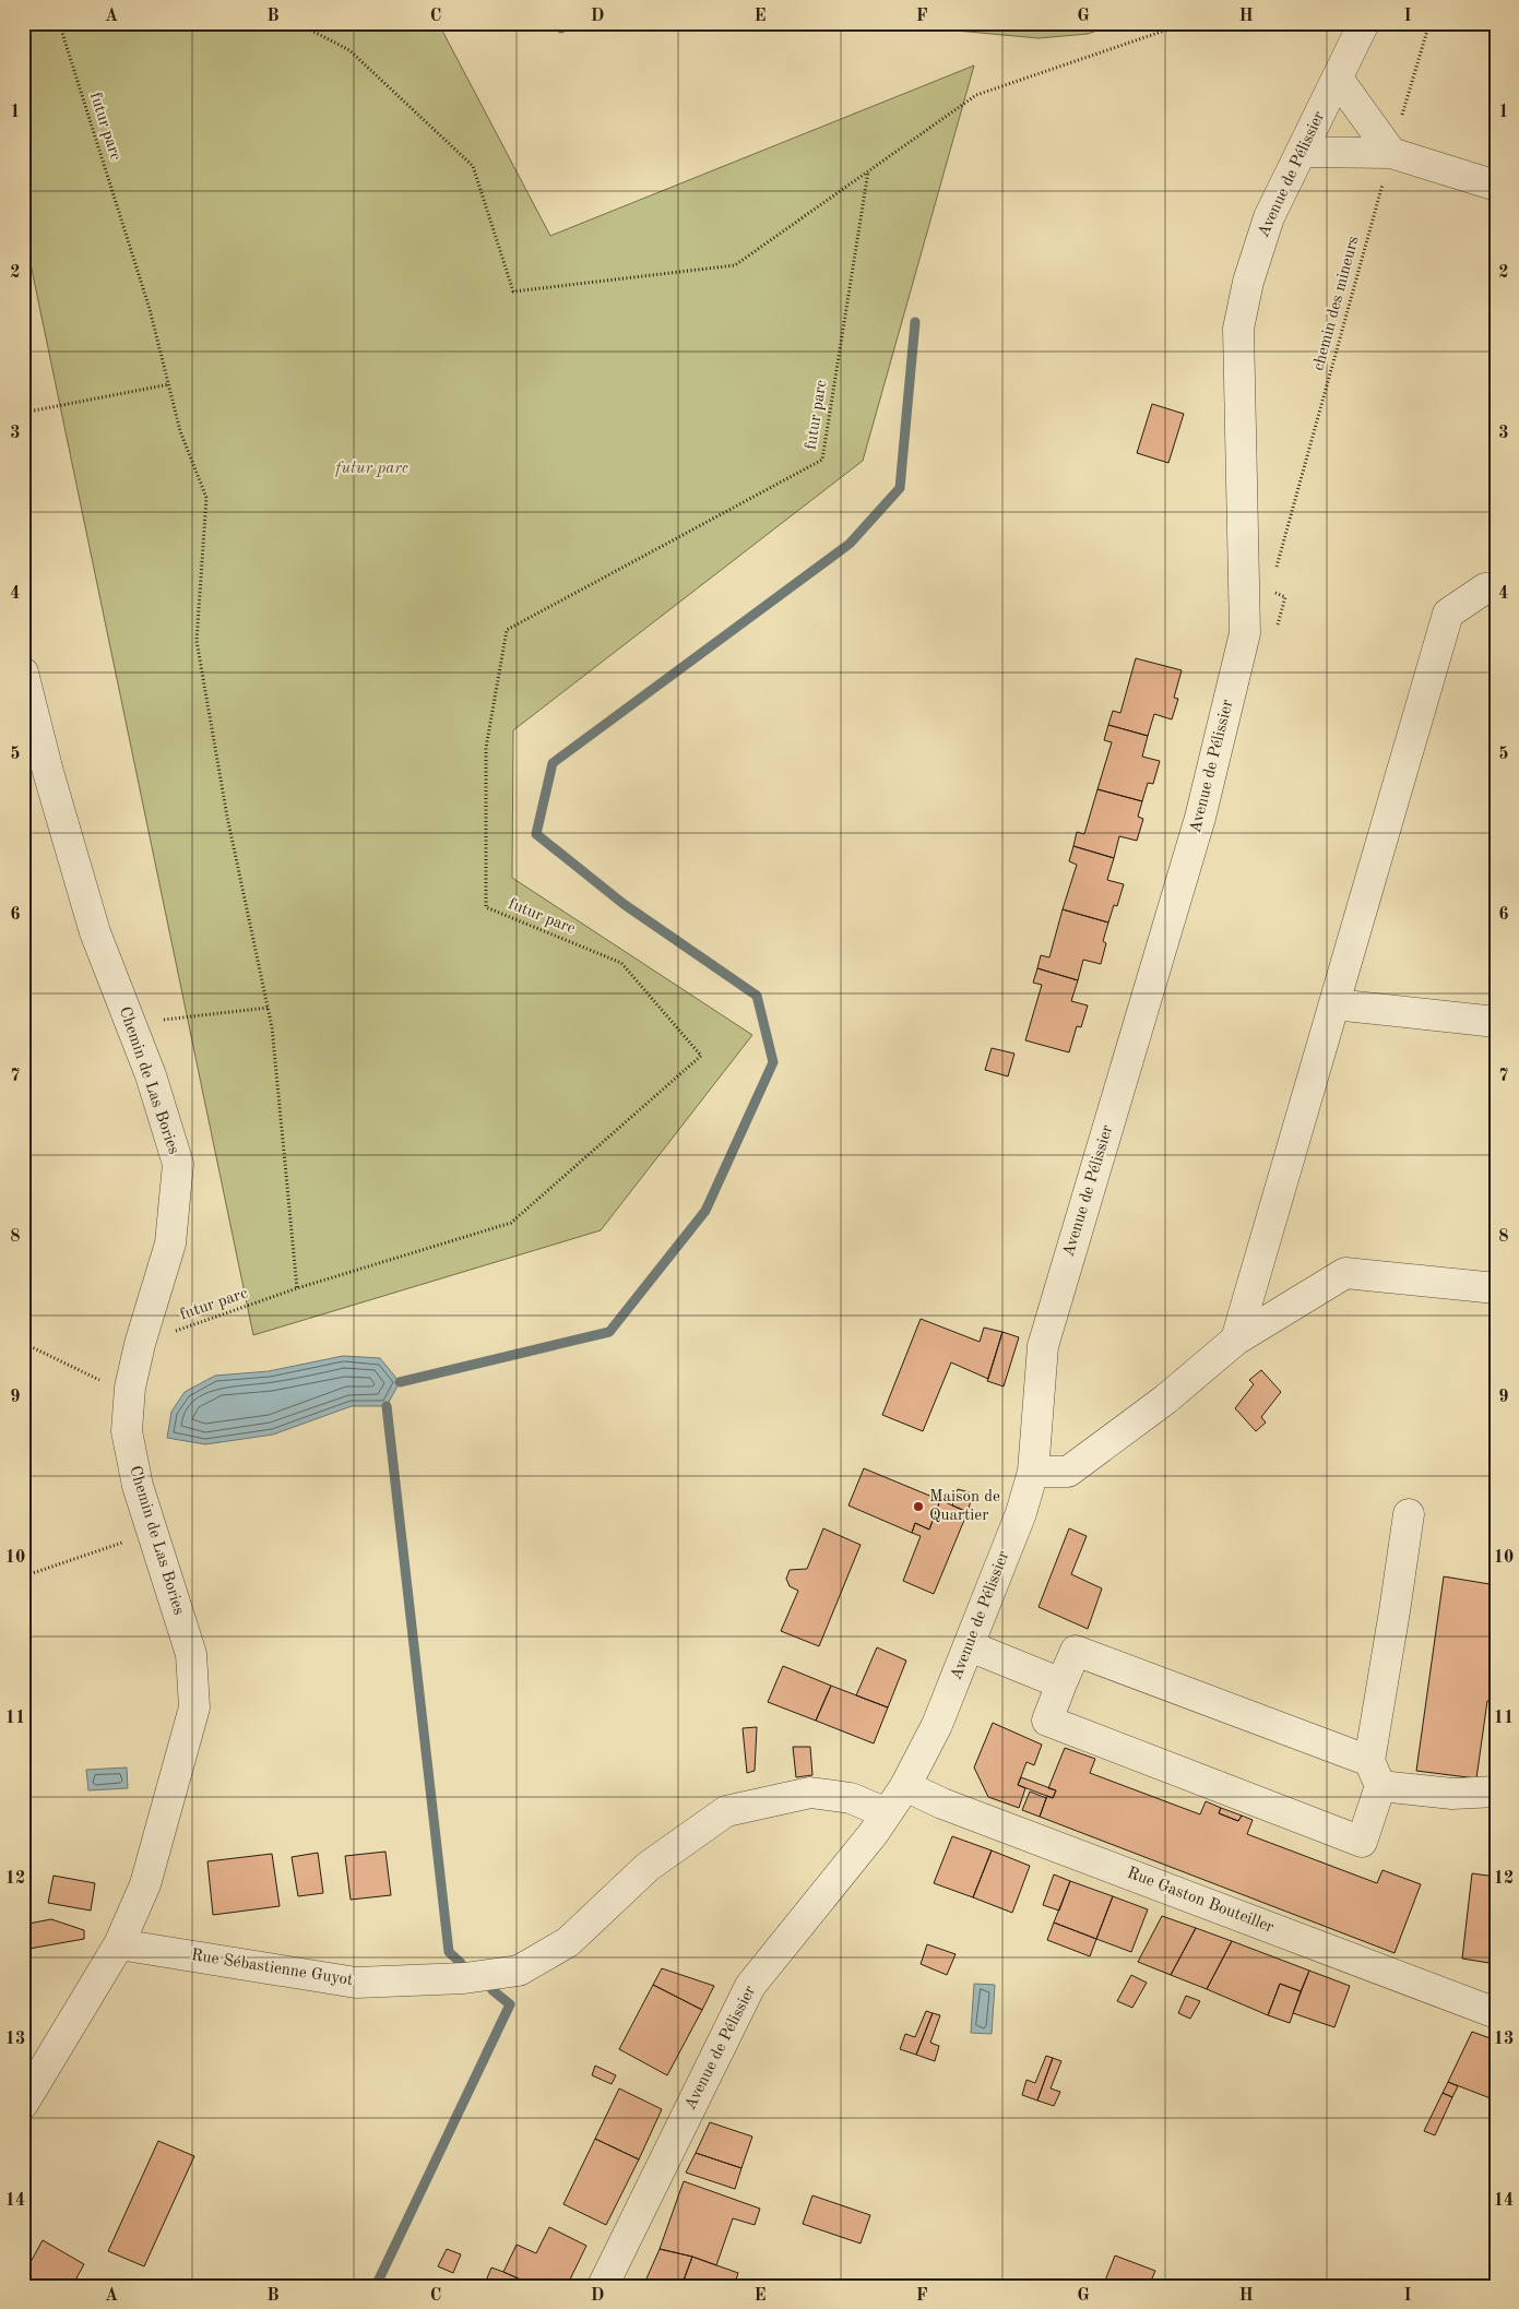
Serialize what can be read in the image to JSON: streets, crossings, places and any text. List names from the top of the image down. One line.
{"streets":{"street":["Avenue de Pélissier","Chemin de Las Bories","Rue Gaston Bouteiller","Rue Sébastienne Guyot"],"path":["futur parc","chemin des mineurs"]},"crossings":[["futur parc","Chemin de Las Bories"],["Avenue de Pélissier","Rue Gaston Bouteiller"],["Avenue de Pélissier","Rue Sébastienne Guyot"],["Chemin de Las Bories","Rue Sébastienne Guyot"]],"parks":["futur parc"],"places":["Maison de Quartier"],"grid":{"columns":["A","B","C","D","E","F","G","H","I"],"rows":["1","2","3","4","5","6","7","8","9","10","11","12","13","14"]}}
